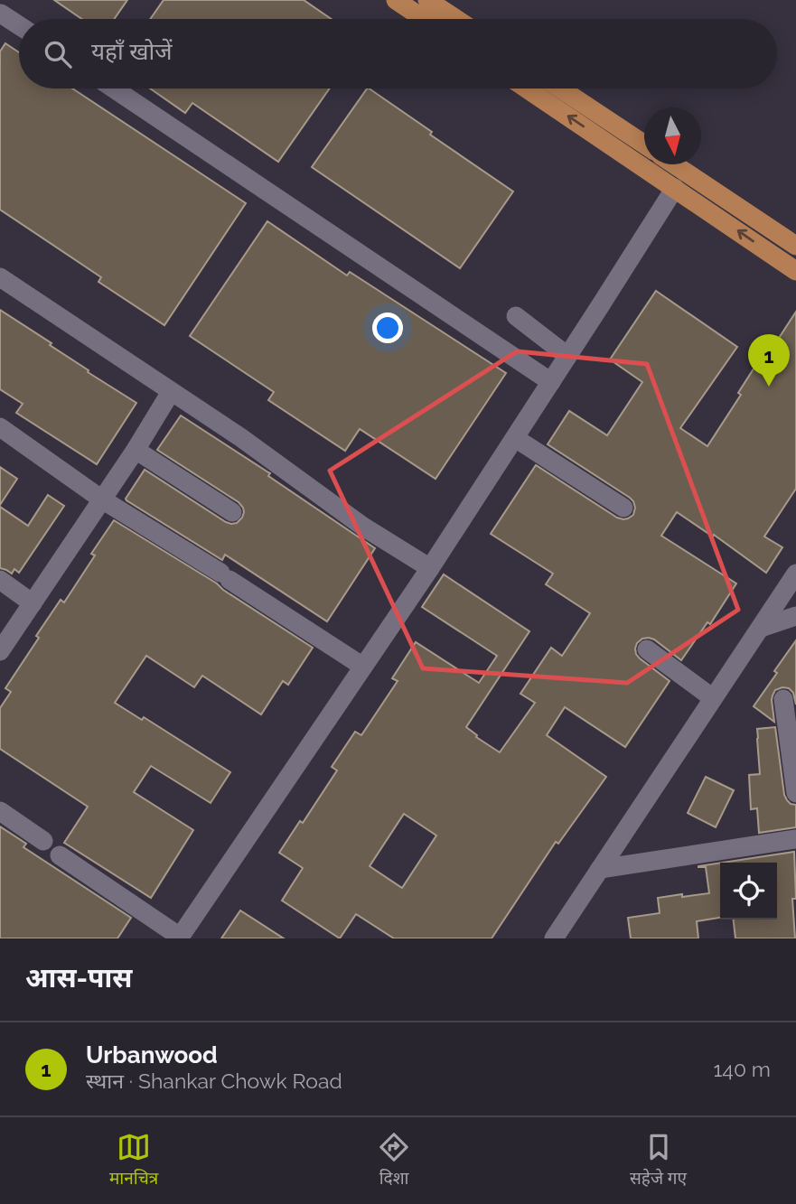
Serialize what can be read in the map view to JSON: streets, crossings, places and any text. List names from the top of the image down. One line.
{"north":"bottom","page":{"search":"यहाँ खोजें","pins":"1","heading":"आस-पास","list":[{"mark":"1","name":"Urbanwood","note":"स्थान · Shankar Chowk Road","value":"140 m"}],"nav":["मानचित्र","दिशा","सहेजे गए"]}}
